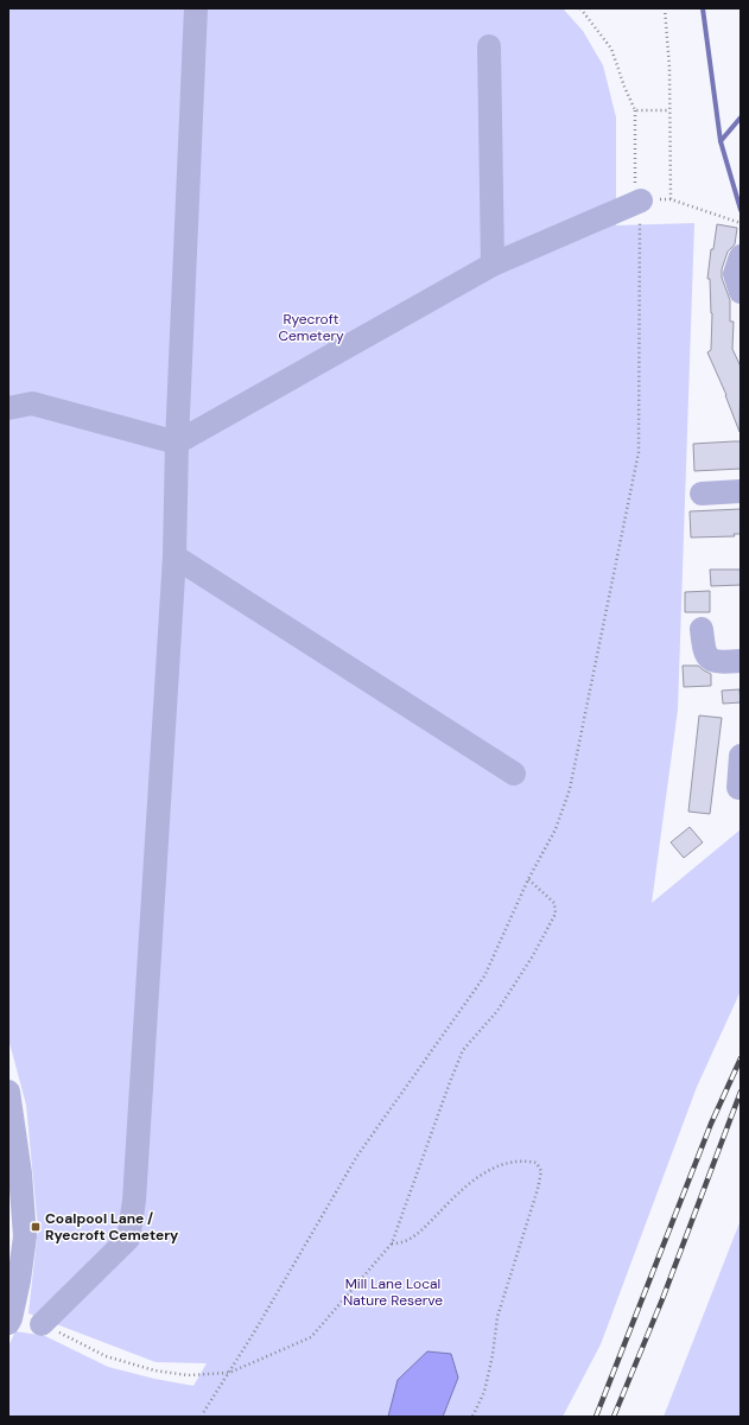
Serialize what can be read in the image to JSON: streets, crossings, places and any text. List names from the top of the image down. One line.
{"parks":["Ryecroft Cemetery","Mill Lane Local Nature Reserve"],"places":{"transit":["Coalpool Lane / Ryecroft Cemetery"]}}
